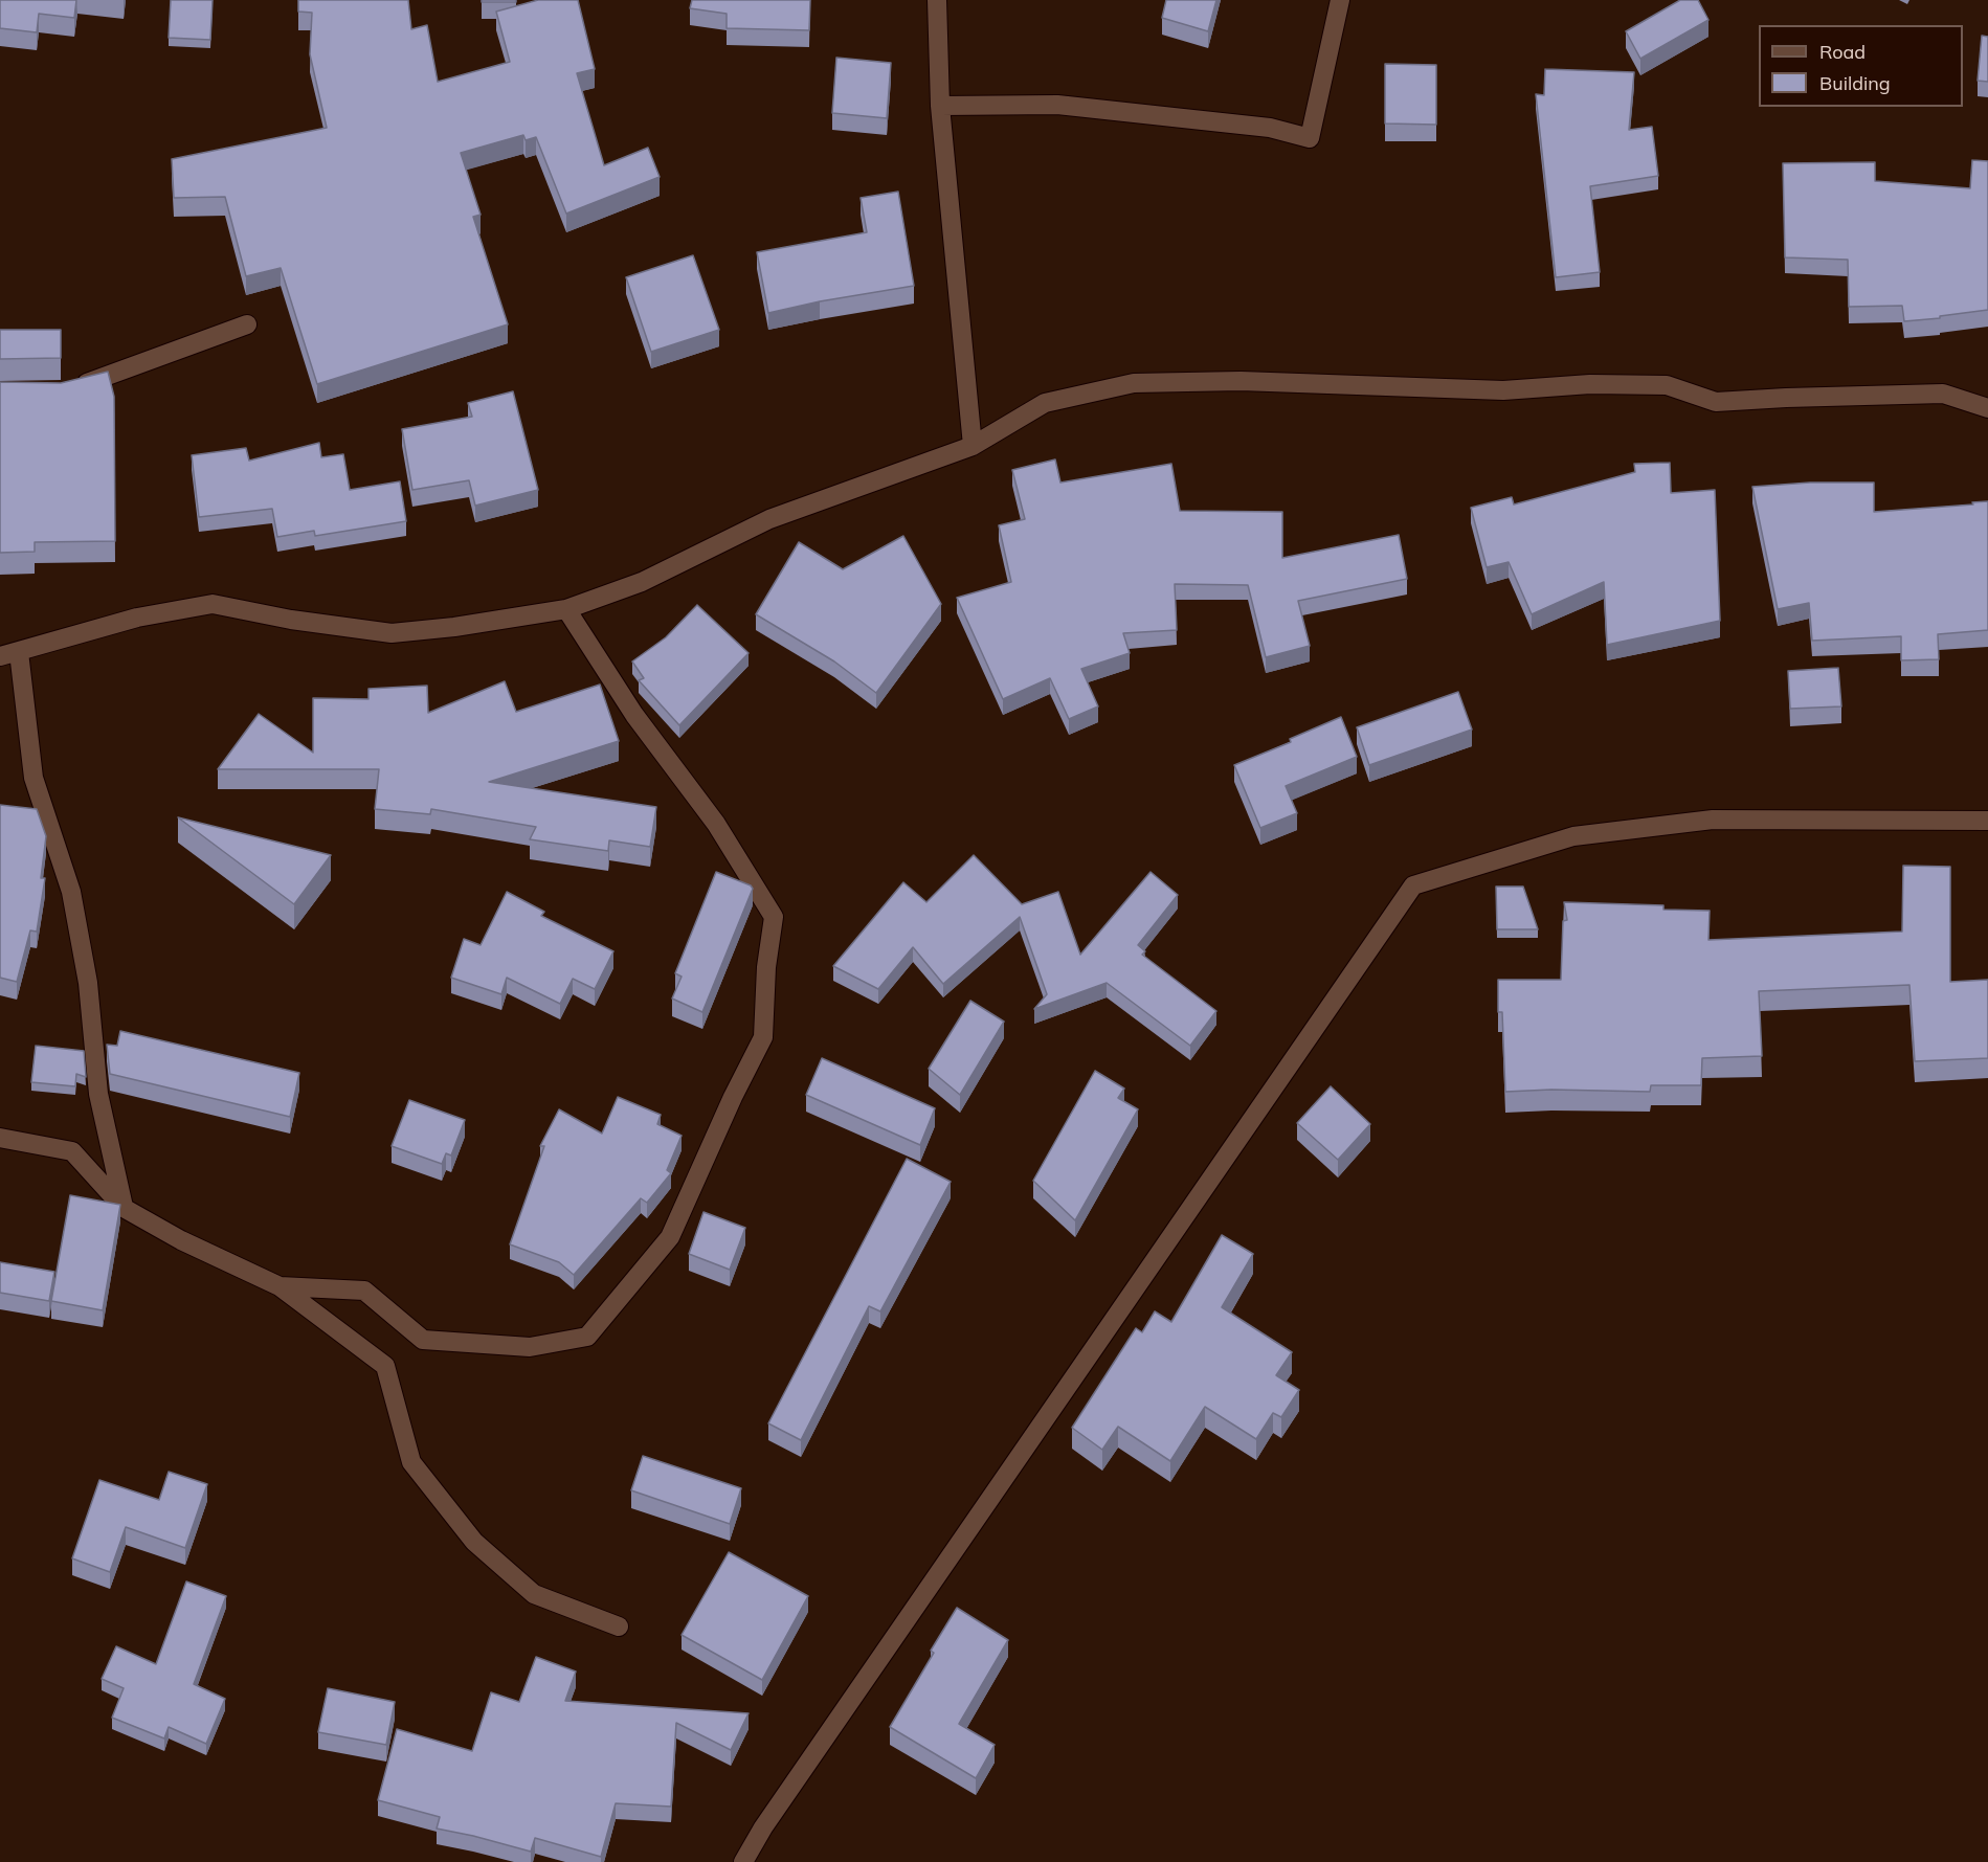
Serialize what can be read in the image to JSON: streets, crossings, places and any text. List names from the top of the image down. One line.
{"legend":["Road","Building"]}
